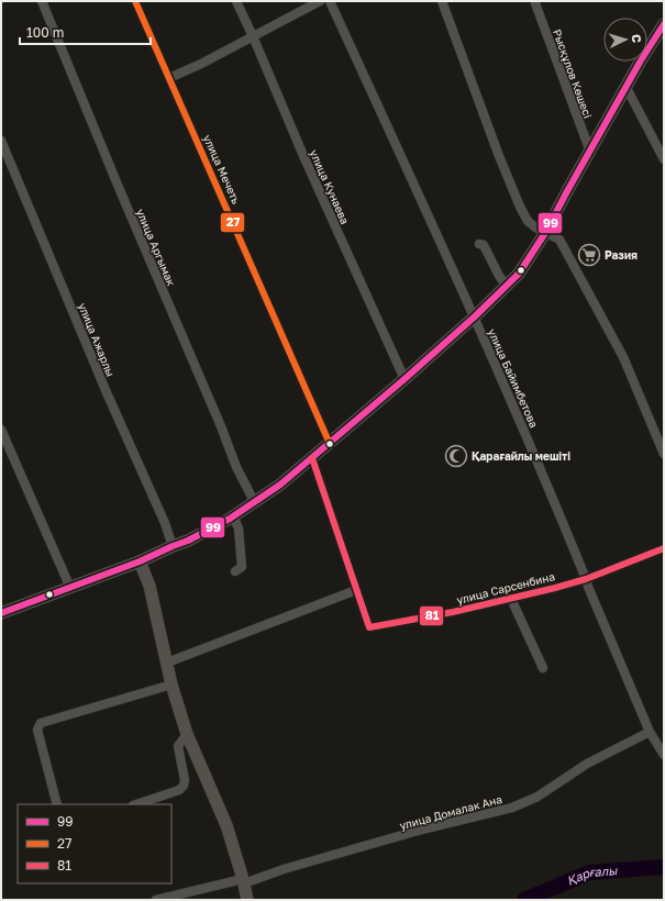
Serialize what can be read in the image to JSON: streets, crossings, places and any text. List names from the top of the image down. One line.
{"streets":{"street":["Рысқұлов Көшесі","улица Мечеть","улица Кунаева","улица Аргымак","улица Ажарлы","улица Байимбетова","улица Сарсенбина","улица Домалак Ана"]},"crossings":[["улица Байимбетова","улица Сарсенбина"],["улица Байимбетова","улица Домалак Ана"]],"water":["Қарғалы"],"places":{"supermarket":["Разия"],"mosque":["Қарағайлы мешіті"]},"lines":["transit line 27","transit line 99","transit line 81"],"legend":["99","27","81"],"scale_bar":"100 m","north":"right"}
